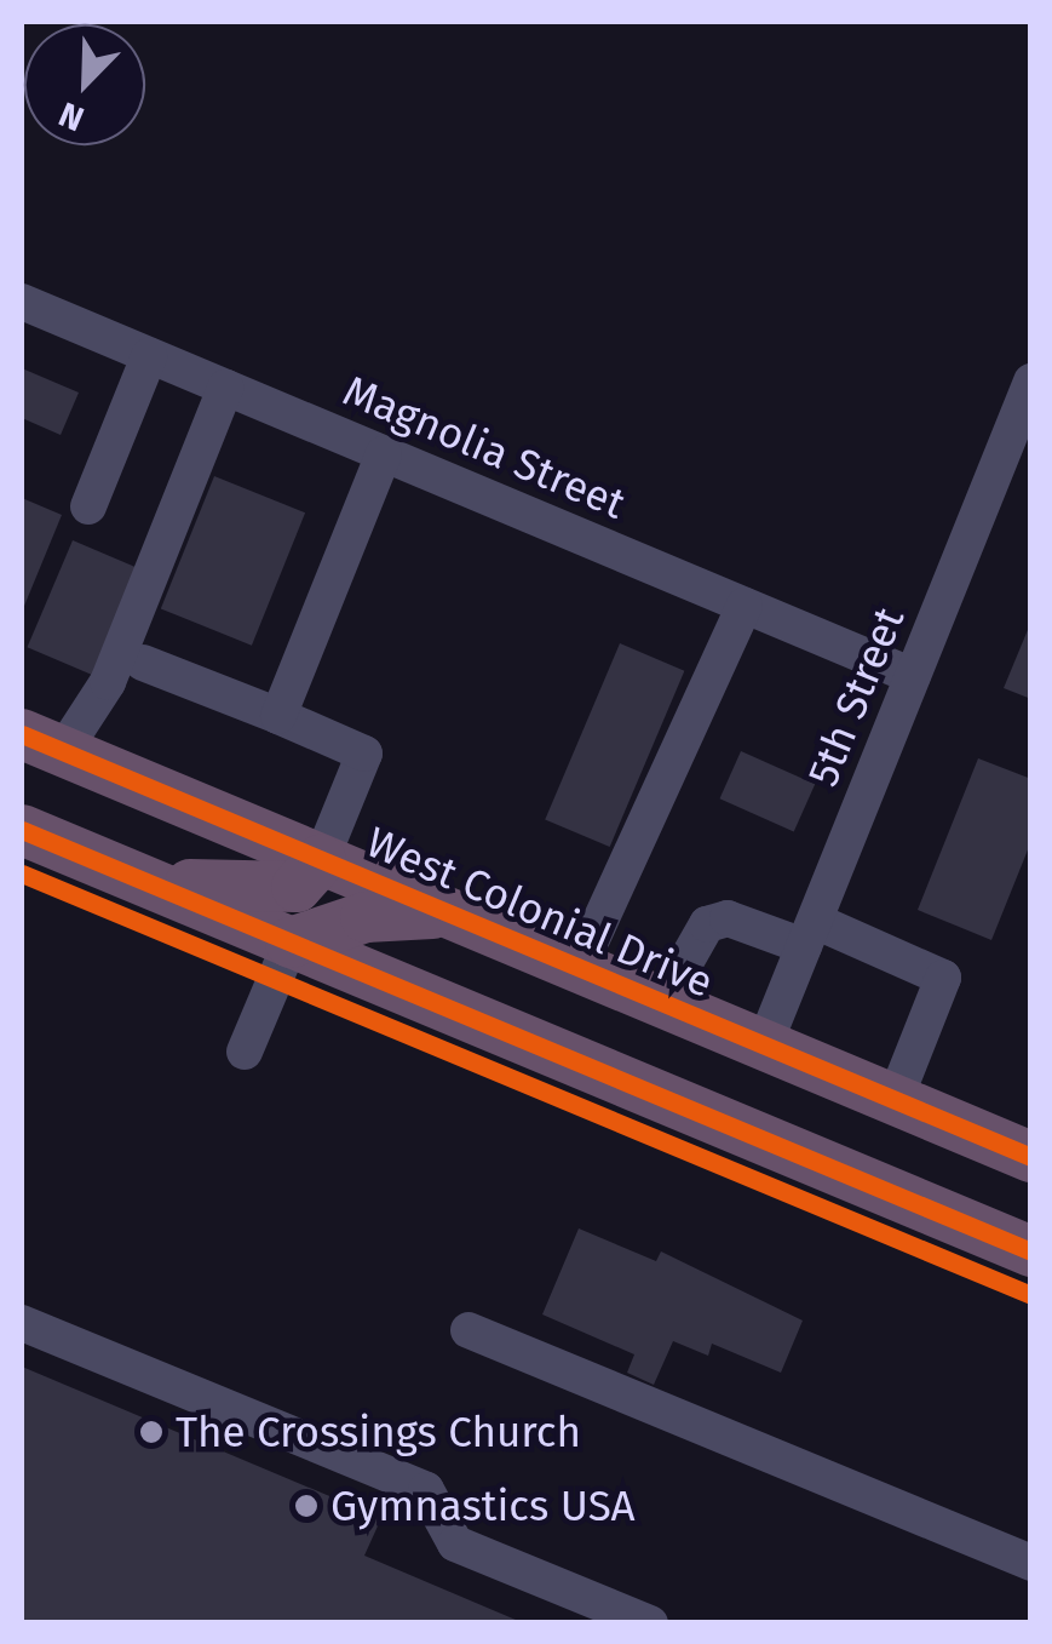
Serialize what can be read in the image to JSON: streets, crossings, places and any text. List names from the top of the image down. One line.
{"streets":{"highway":["West Colonial Drive"],"street":["Magnolia Street","5th Street"]},"crossings":[["Magnolia Street","5th Street"],["5th Street","West Colonial Drive"]],"places":["The Crossings Church","Gymnastics USA"],"north":"bottom left"}
